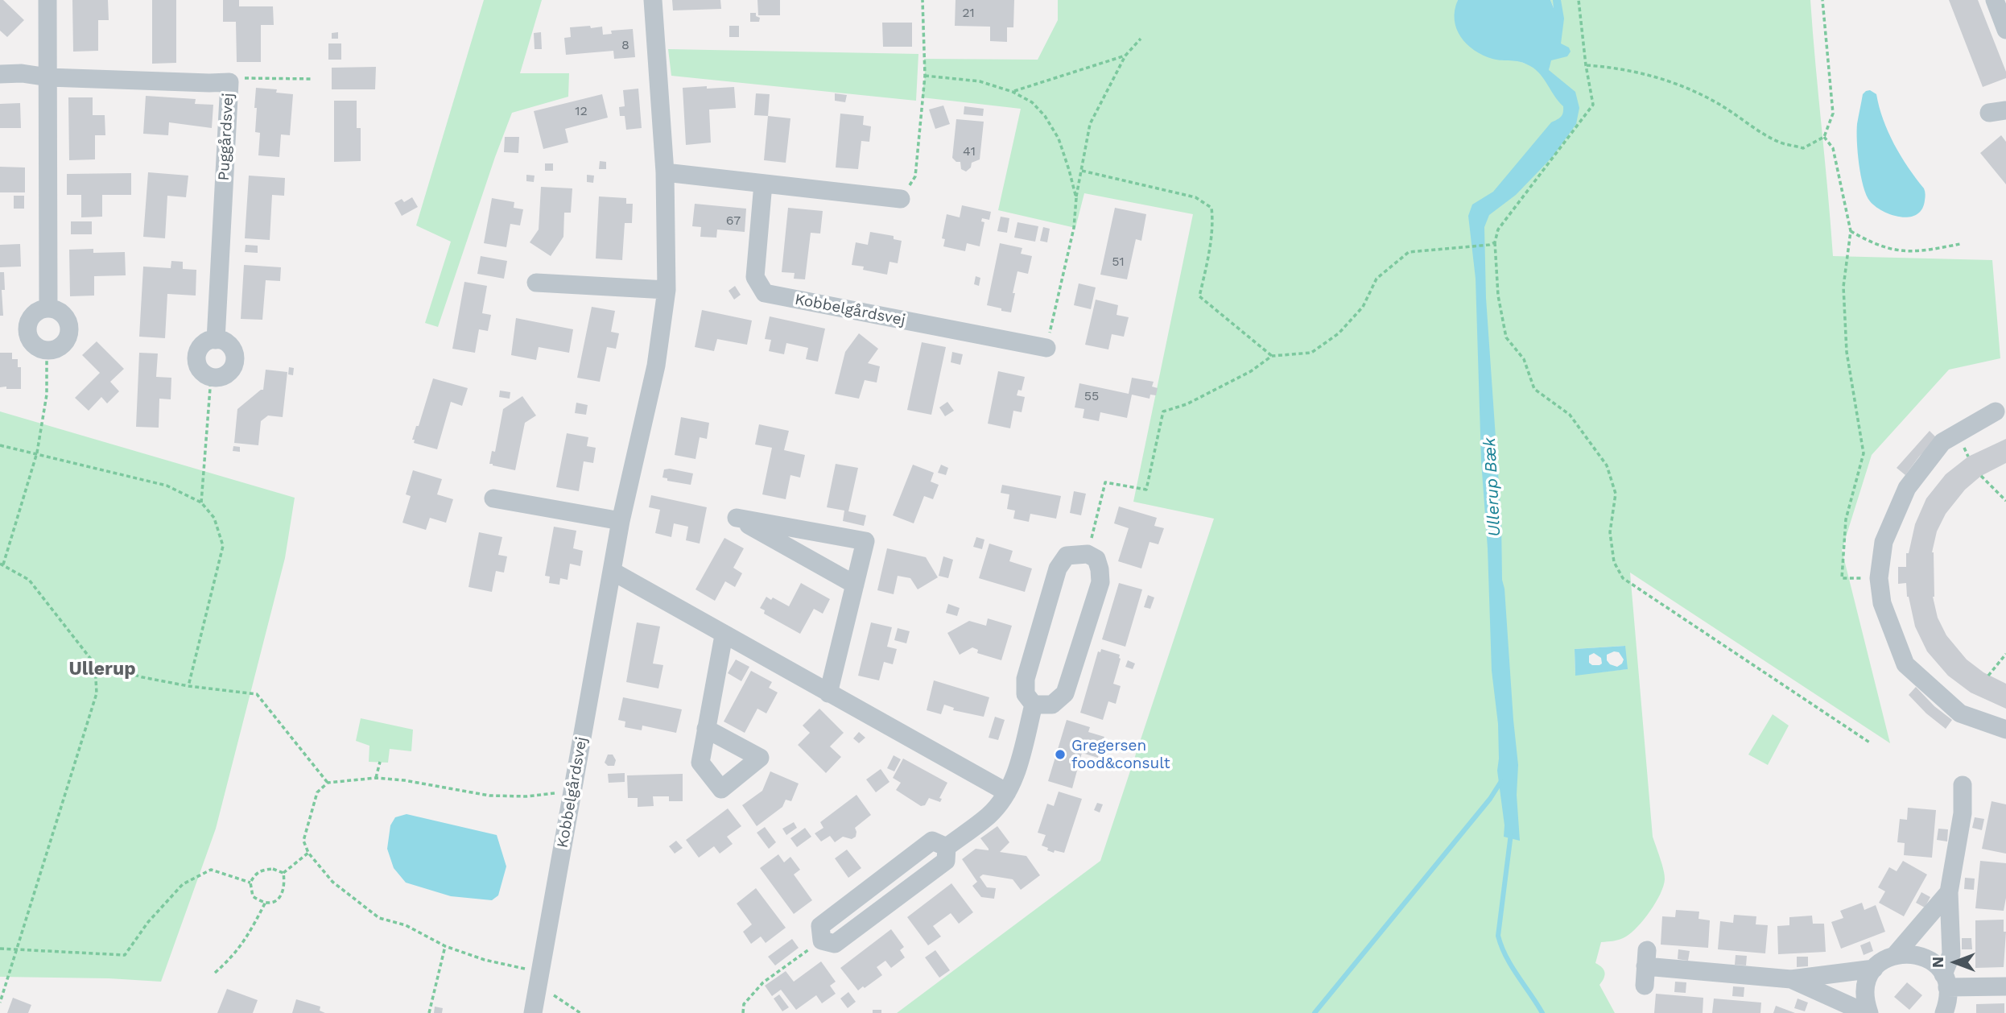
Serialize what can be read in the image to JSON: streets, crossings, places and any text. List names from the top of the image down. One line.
{"streets":{"street":["Puggårdsvej","Kobbelgårdsvej"]},"districts":["Ullerup"],"water":["Ullerup Bæk"],"places":["Gregersen food&consult"],"house_numbers":["21","8","12","41","67","51","55"],"north":"left"}
